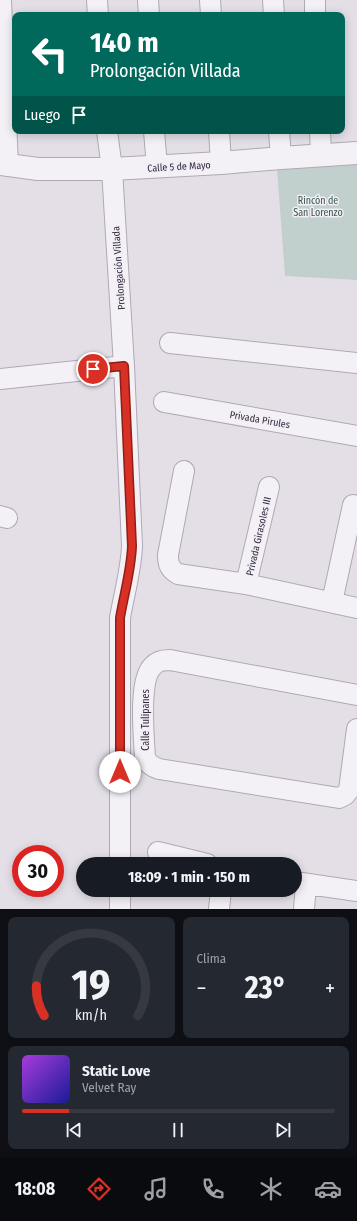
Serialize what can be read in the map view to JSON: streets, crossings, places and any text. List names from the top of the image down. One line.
{"streets":{"street":["Calle 5 de Mayo","Prolongación Villada","Privada Pirules","Privada Girasoles III","Calle Tulipanes"]},"crossings":[["Calle 5 de Mayo","Prolongación Villada"]],"parks":["Rincón de San Lorenzo"],"page":{"turn":["140 m","Prolongación Villada"],"then":"Luego","limit":"30","trip":"18:09 · 1 min · 150 m","tile":"Clima","heat":["−","23°","+"],"song":["Static Love","Velvet Ray"],"tabs":"18:08","gauge":["19","km/h"]}}
